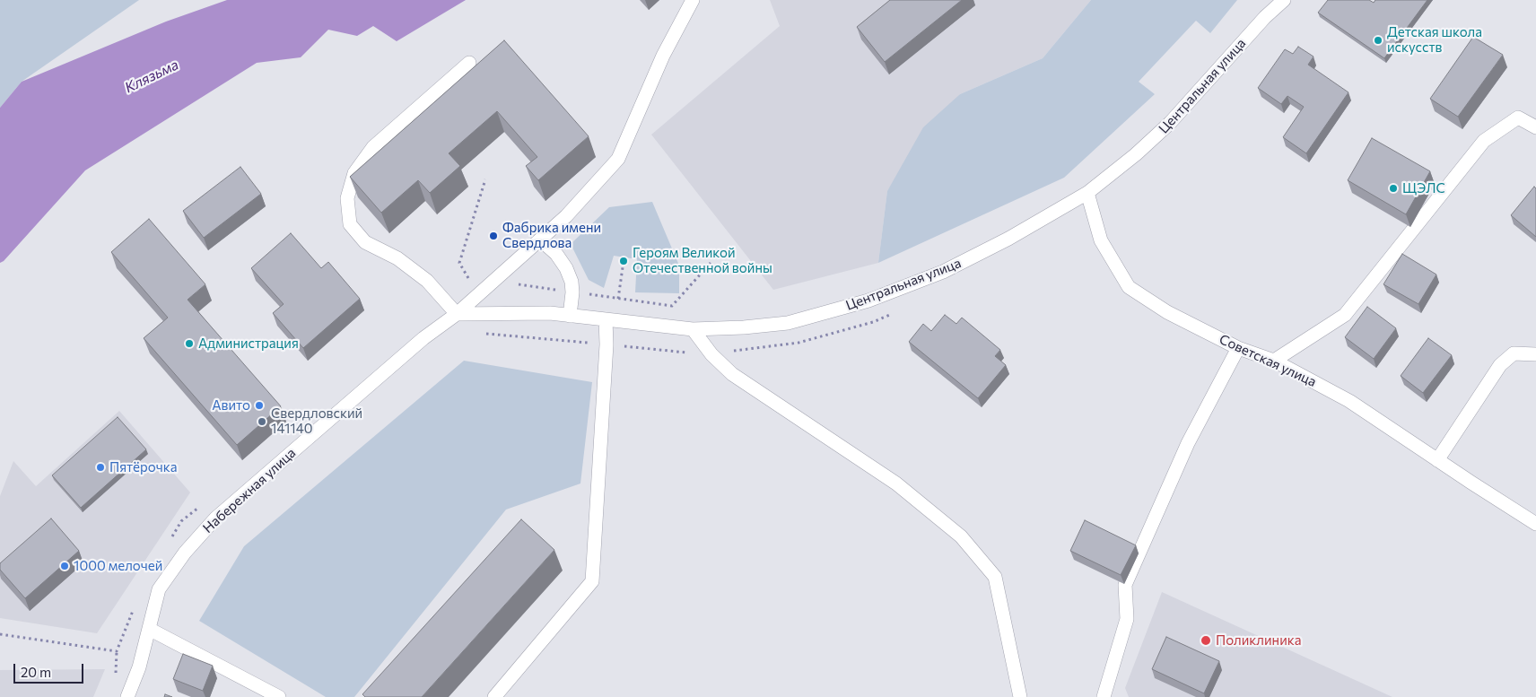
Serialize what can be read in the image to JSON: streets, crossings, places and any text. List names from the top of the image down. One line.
{"streets":{"street":["Центральная улица","Советская улица","Набережная улица"]},"crossings":[["Центральная улица","Советская улица"],["Центральная улица","Набережная улица"]],"water":["Клязьма"],"places":["Детская школа искусств","ЩЭЛС","Фабрика имени Свердлова","Героям Великой Отечественной войны","Администрация","Авито","Свердловский 141140","Пятёрочка","1000 мелочей","Поликлиника"],"scale_bar":"20 m"}
